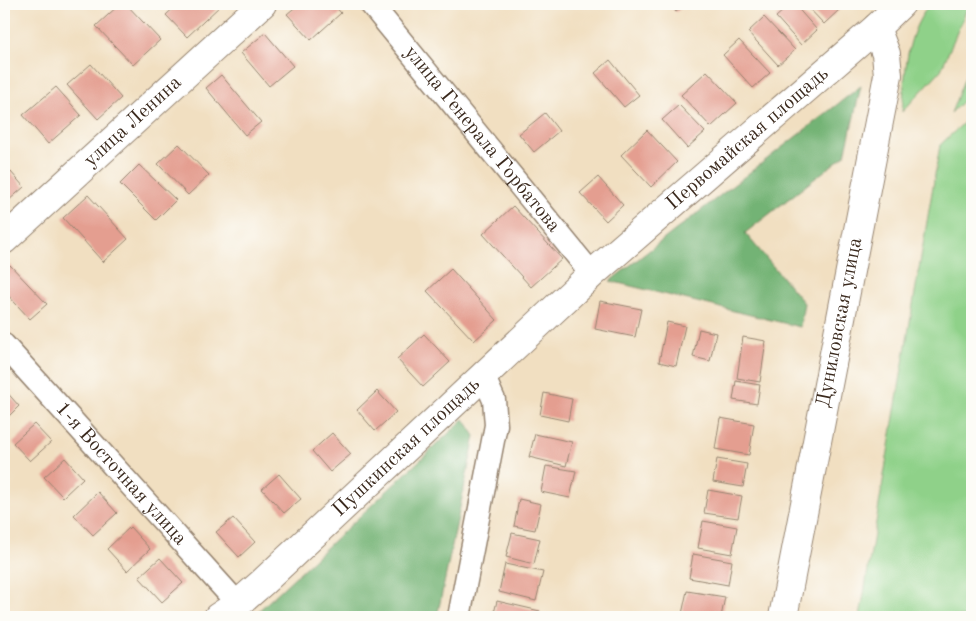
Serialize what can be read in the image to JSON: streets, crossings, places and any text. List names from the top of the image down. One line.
{"streets":{"main road":["улица Ленина","Первомайская площадь","Дуниловская улица","Пушкинская площадь"],"street":["улица Генерала Горбатова","1-я Восточная улица"]},"crossings":[["улица Генерала Горбатова","Первомайская площадь"],["улица Генерала Горбатова","Пушкинская площадь"],["Первомайская площадь","Дуниловская улица"],["Первомайская площадь","Пушкинская площадь"],["Пушкинская площадь","1-я Восточная улица"]]}
